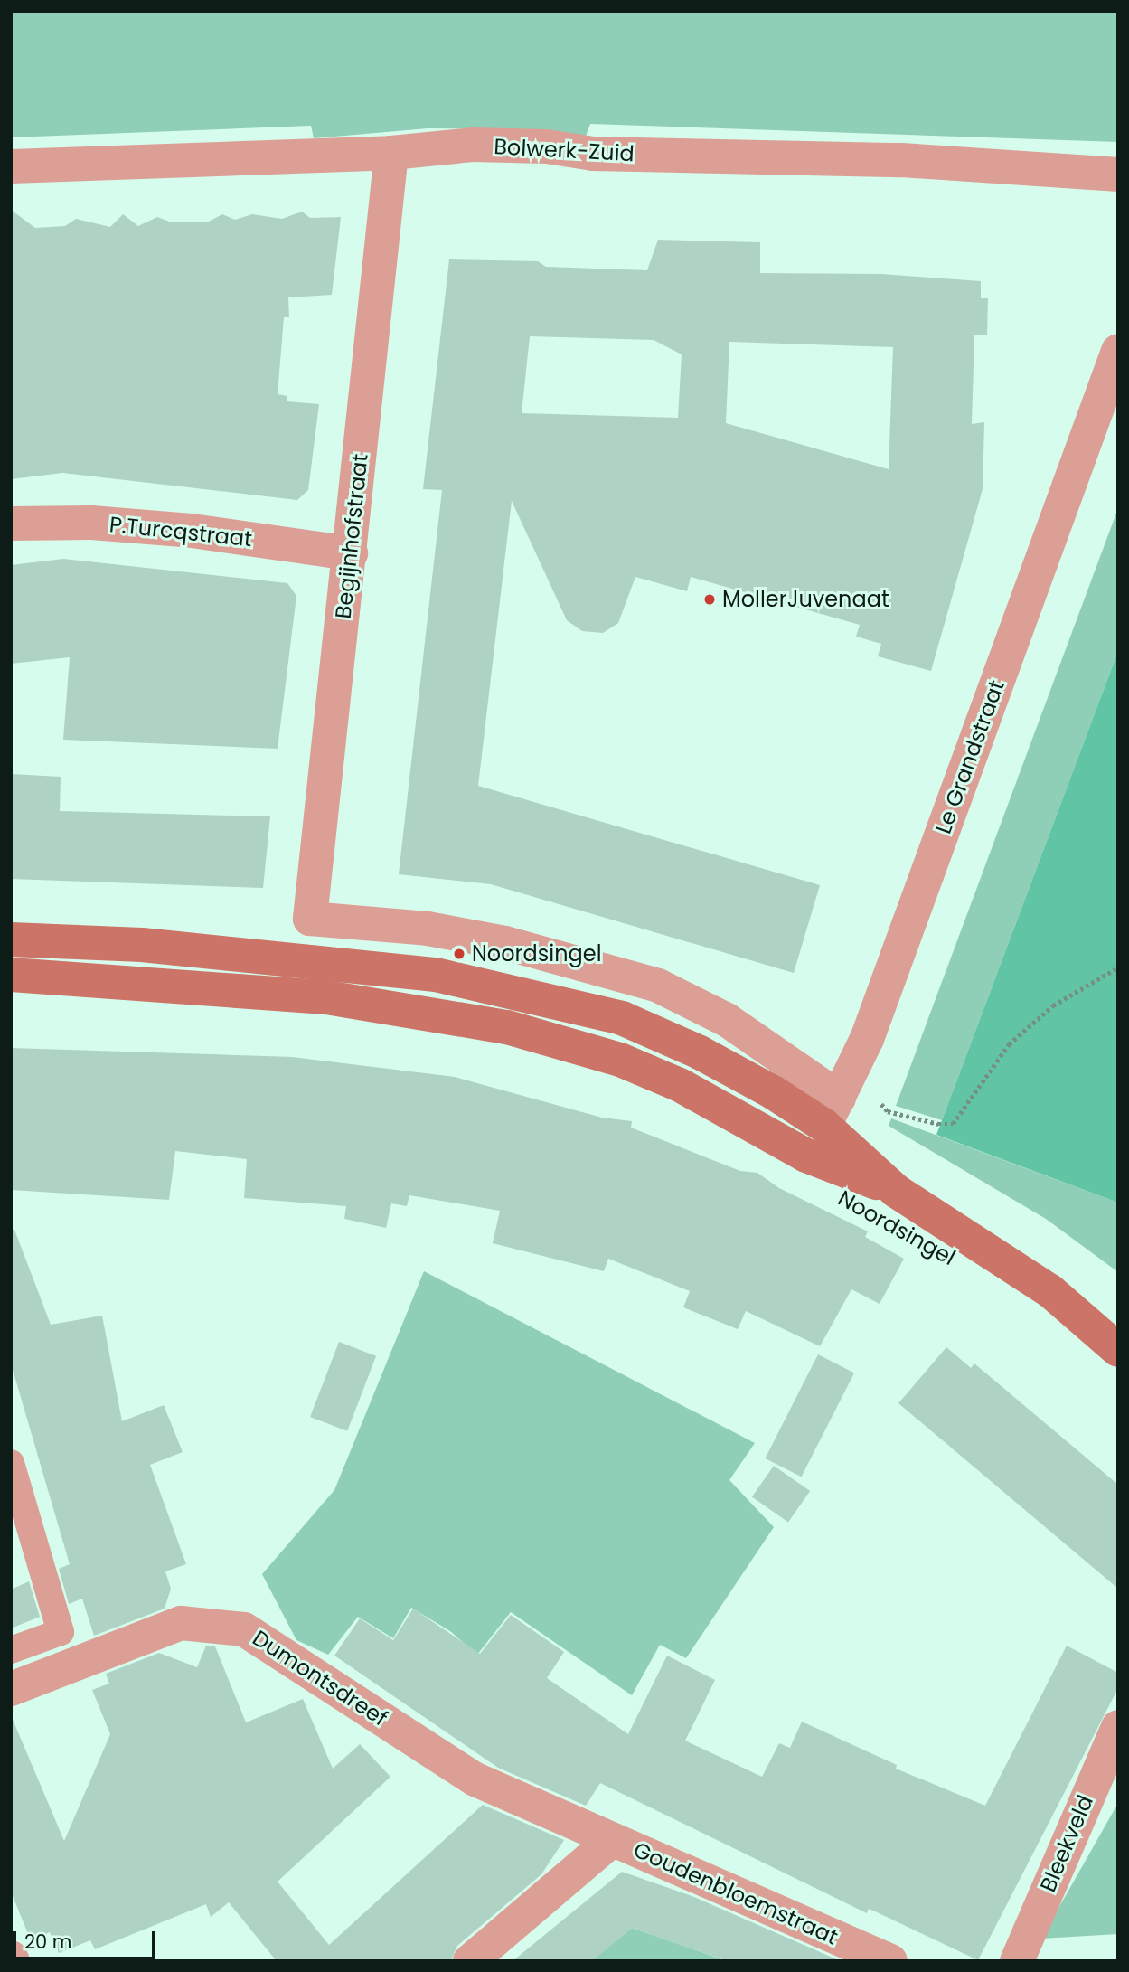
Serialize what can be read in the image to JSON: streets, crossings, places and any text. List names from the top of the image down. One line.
{"streets":{"street":["Bolwerk-Zuid","P.Turcqstraat","Begijnhofstraat","Le Grandstraat","Noordsingel","Dumontsdreef","Bleekveld","Goudenbloemstraat"]},"crossings":[["Bolwerk-Zuid","Begijnhofstraat"],["P.Turcqstraat","Begijnhofstraat"],["Begijnhofstraat","Noordsingel"],["Le Grandstraat","Noordsingel"],["Dumontsdreef","Goudenbloemstraat"]],"places":["MollerJuvenaat","Noordsingel"],"scale_bar":"20 m"}
